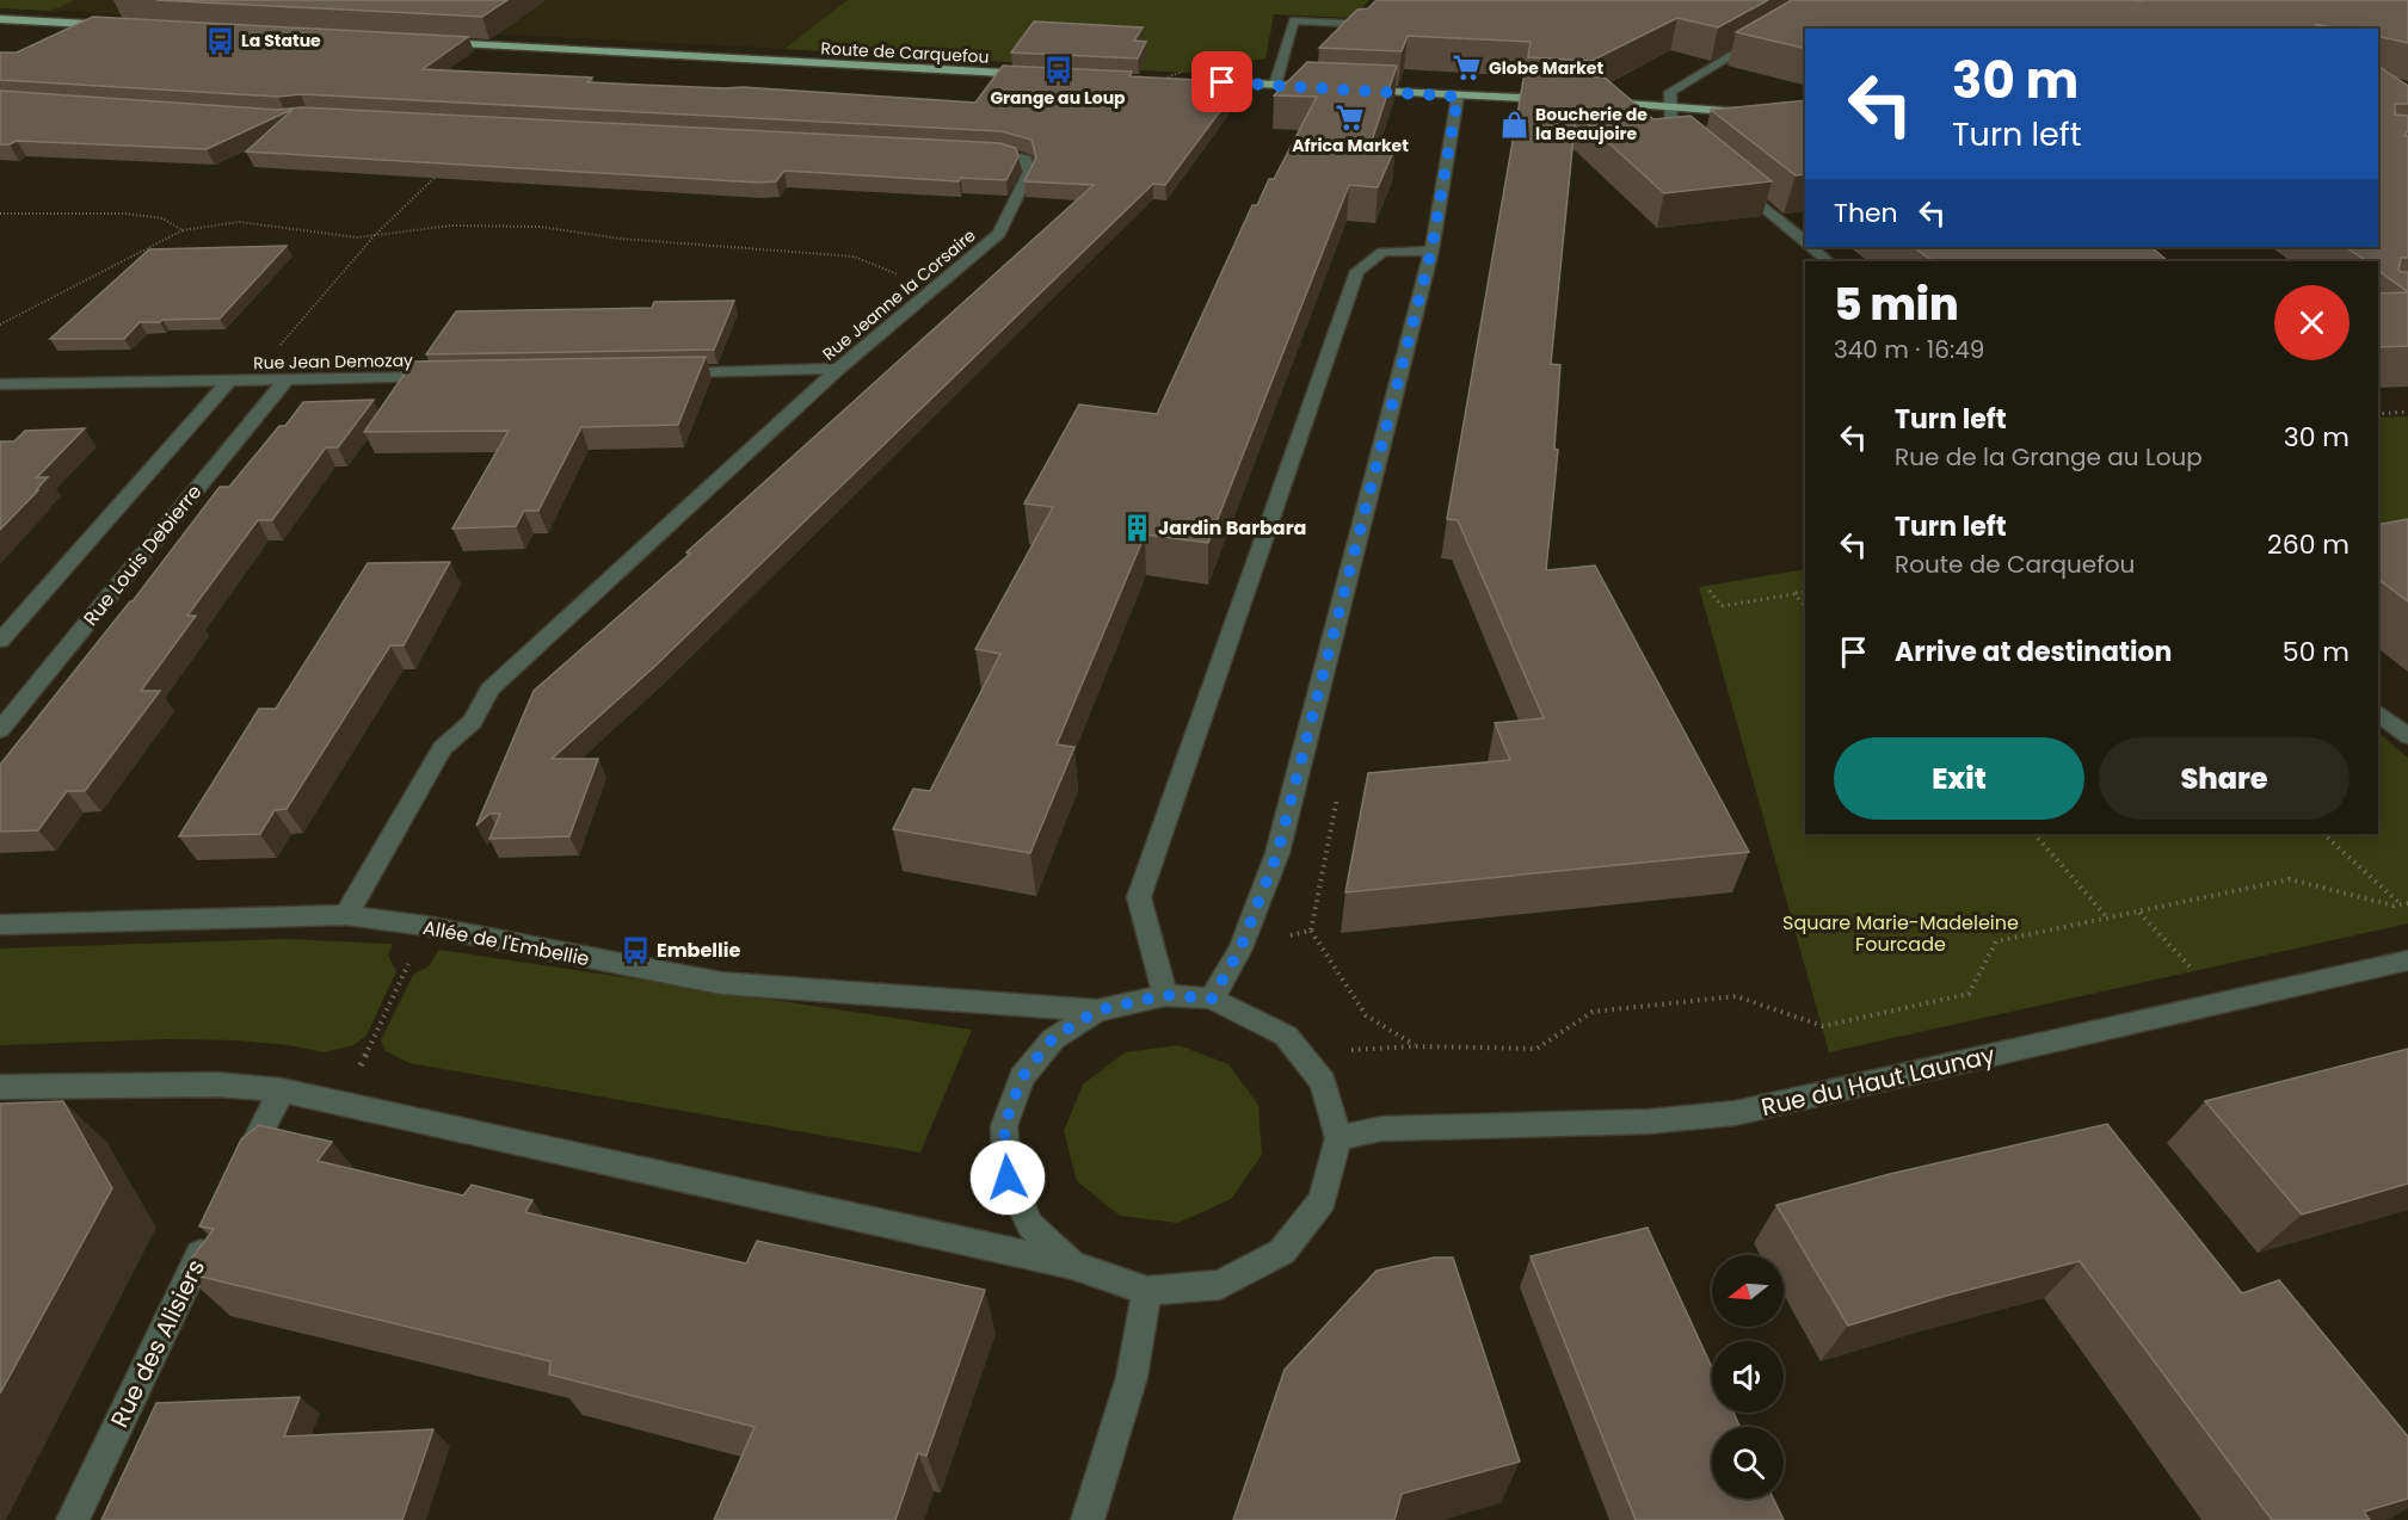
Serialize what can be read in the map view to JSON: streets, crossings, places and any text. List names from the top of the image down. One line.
{"streets":{"main road":["Route de Carquefou"],"street":["Rue Jeanne la Corsaire","Rue Jean Demozay","Rue Louis Debierre","Allée de l'Embellie","Rue du Haut Launay","Rue des Alisiers"]},"crossings":[["Rue Jeanne la Corsaire","Allée de l'Embellie"],["Rue Jean Demozay","Rue Louis Debierre"]],"parks":["Square Marie-Madeleine Fourcade"],"places":{"bus stop":["La Statue","Grange au Loup","Embellie"],"supermarket":["Globe Market","Africa Market"],"shop":["Boucherie de la Beaujoire"],"building":["Jardin Barbara"]},"north":"left","page":{"turn":["30 m","Turn left"],"then":"Then","heading":["5 min","340 m · 16:49"],"list":[{"name":"Turn left","note":"Rue de la Grange au Loup","value":"30 m"},{"name":"Turn left","note":"Route de Carquefou","value":"260 m"},{"name":"Arrive at destination","value":"50 m"}],"buttons":["Exit","Share"]}}
